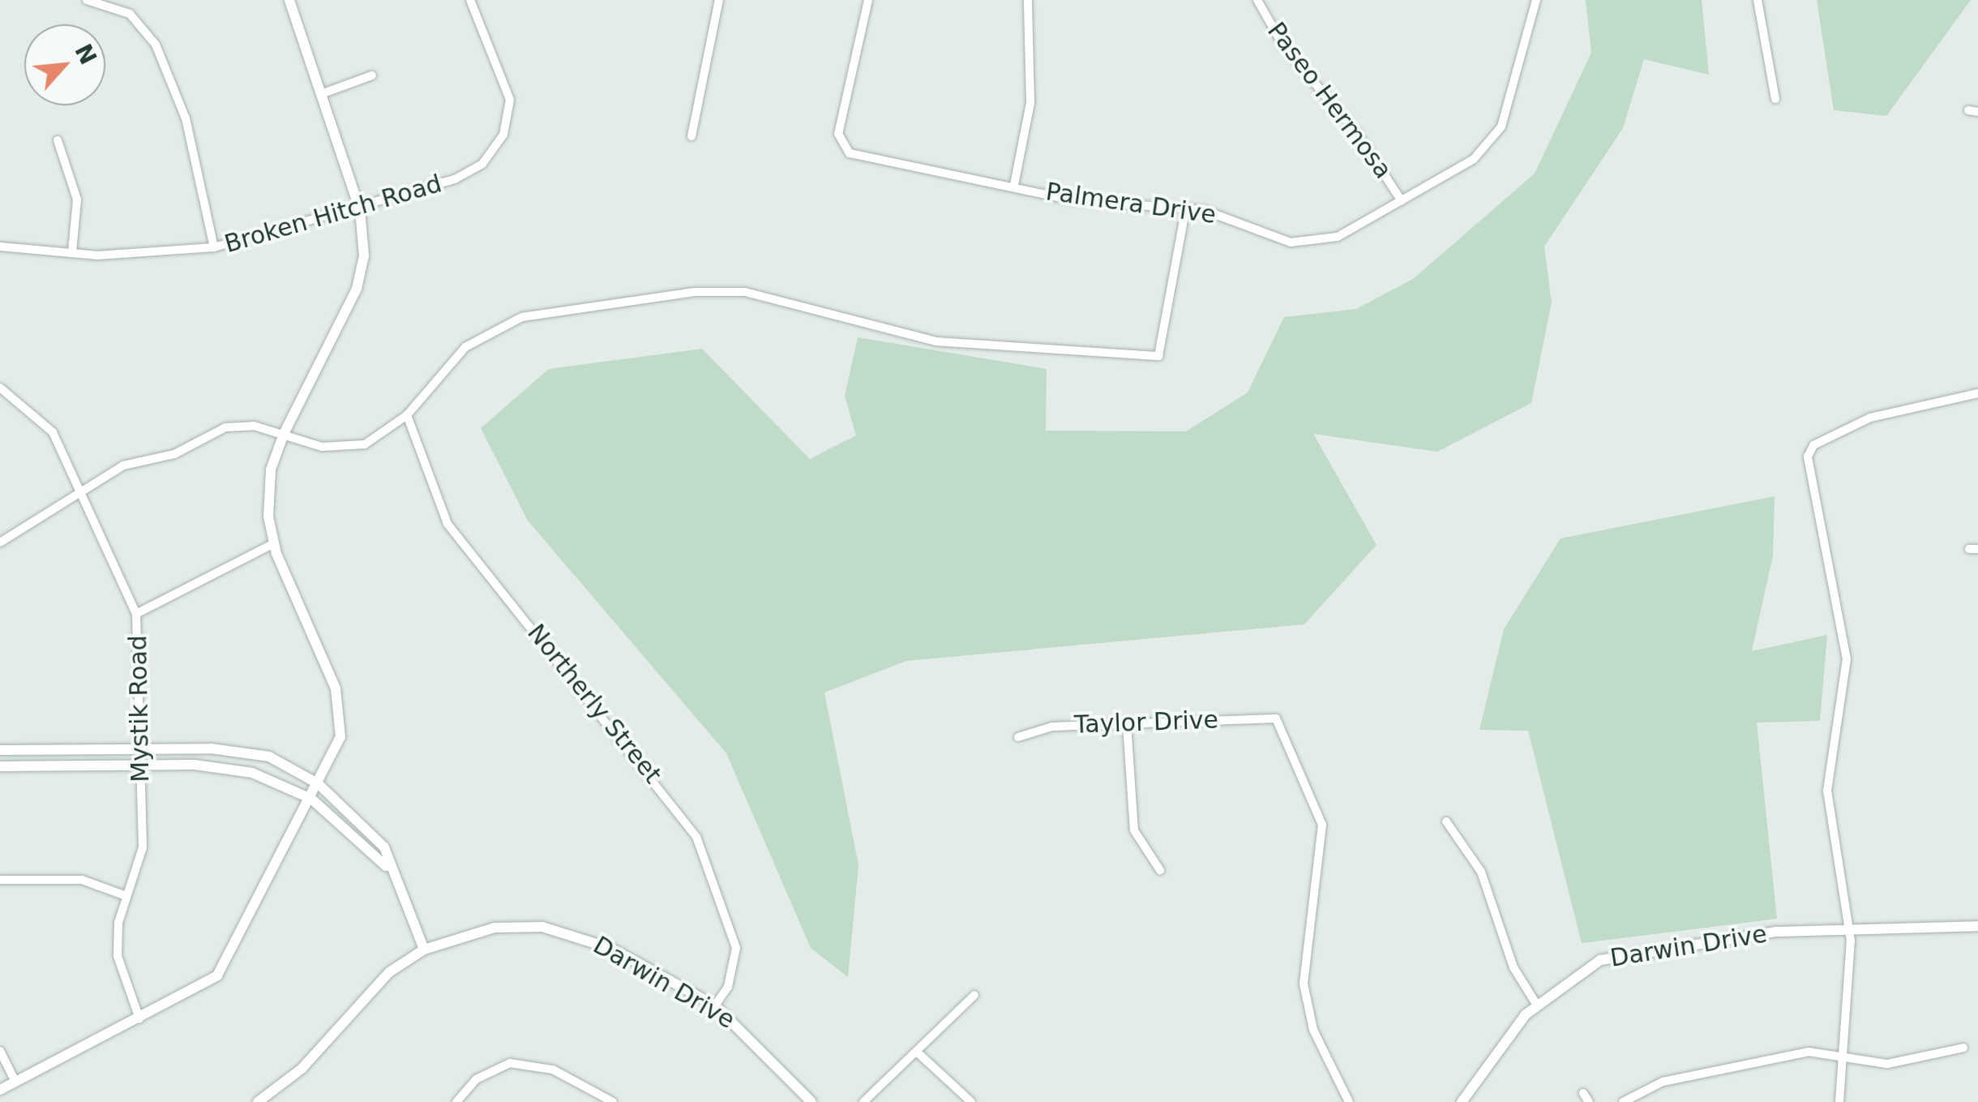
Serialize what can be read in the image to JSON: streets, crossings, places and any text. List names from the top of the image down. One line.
{"streets":{"street":["Paseo Hermosa","Palmera Drive","Broken Hitch Road","Northerly Street","Mystik Road","Taylor Drive","Darwin Drive"]},"crossings":[["Paseo Hermosa","Palmera Drive"],["Northerly Street","Darwin Drive"]],"north":"top right"}
